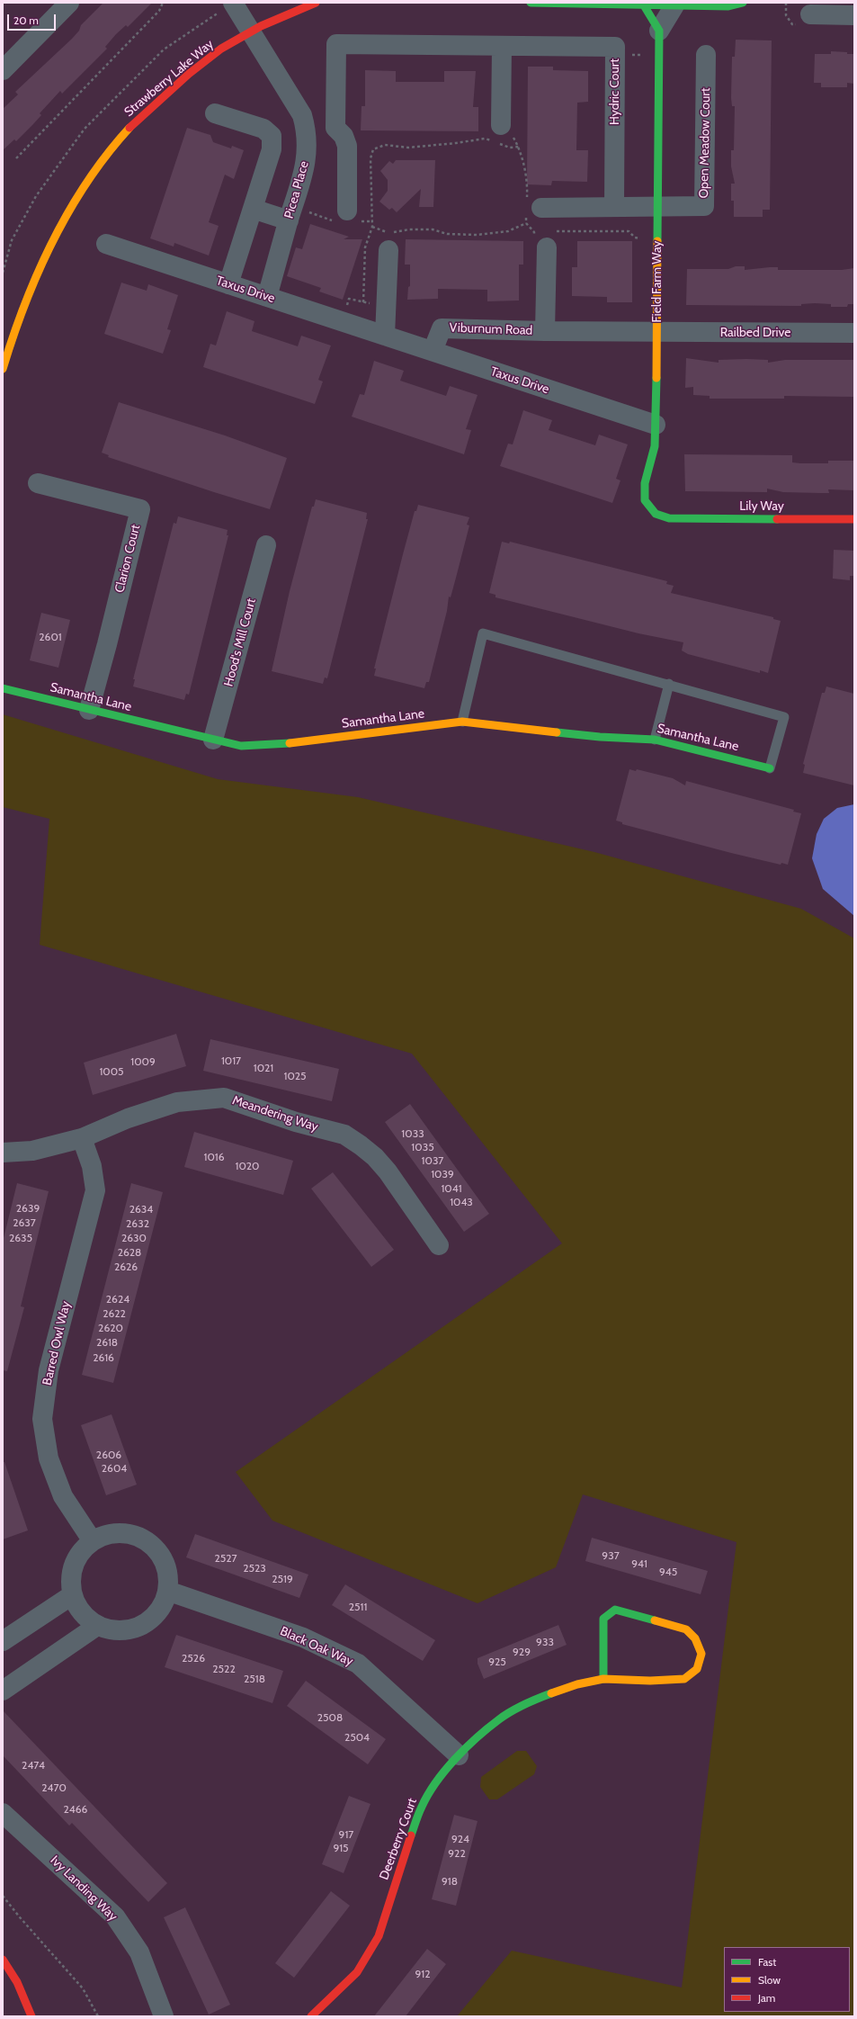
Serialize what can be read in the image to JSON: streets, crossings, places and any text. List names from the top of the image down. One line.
{"streets":{"street":["Strawberry Lake Way","Hydric Court","Open Meadow Court","Picea Place","Field Farm Way","Taxus Drive","Viburnum Road","Railbed Drive","Lily Way","Clarion Court","Hood's Mill Court","Samantha Lane","Meandering Way","Barred Owl Way","Black Oak Way","Deerberry Court","Ivy Landing Way"]},"crossings":[["Strawberry Lake Way","Picea Place"],["Open Meadow Court","Field Farm Way"],["Picea Place","Taxus Drive"],["Field Farm Way","Taxus Drive"],["Field Farm Way","Viburnum Road"],["Field Farm Way","Railbed Drive"],["Field Farm Way","Lily Way"],["Taxus Drive","Viburnum Road"],["Viburnum Road","Railbed Drive"],["Clarion Court","Samantha Lane"],["Hood's Mill Court","Samantha Lane"],["Meandering Way","Barred Owl Way"],["Barred Owl Way","Black Oak Way"],["Black Oak Way","Deerberry Court"]],"house_numbers":["2601","1017","1009","1021","1005","1025","1033","1035","1016","1037","1020","1039","1041","1043","2639","2634","2637","2632","2635","2630","2628","2626","2624","2622","2620","2618","2616","2606","2604","937","2527","941","2523","945","2519","2511","933","929","2526","925","2522","2518","2508","2504","2474","2470","2466","917","924","915","922","918","912"],"legend":["Fast","Slow","Jam"],"scale_bar":"20 m"}
